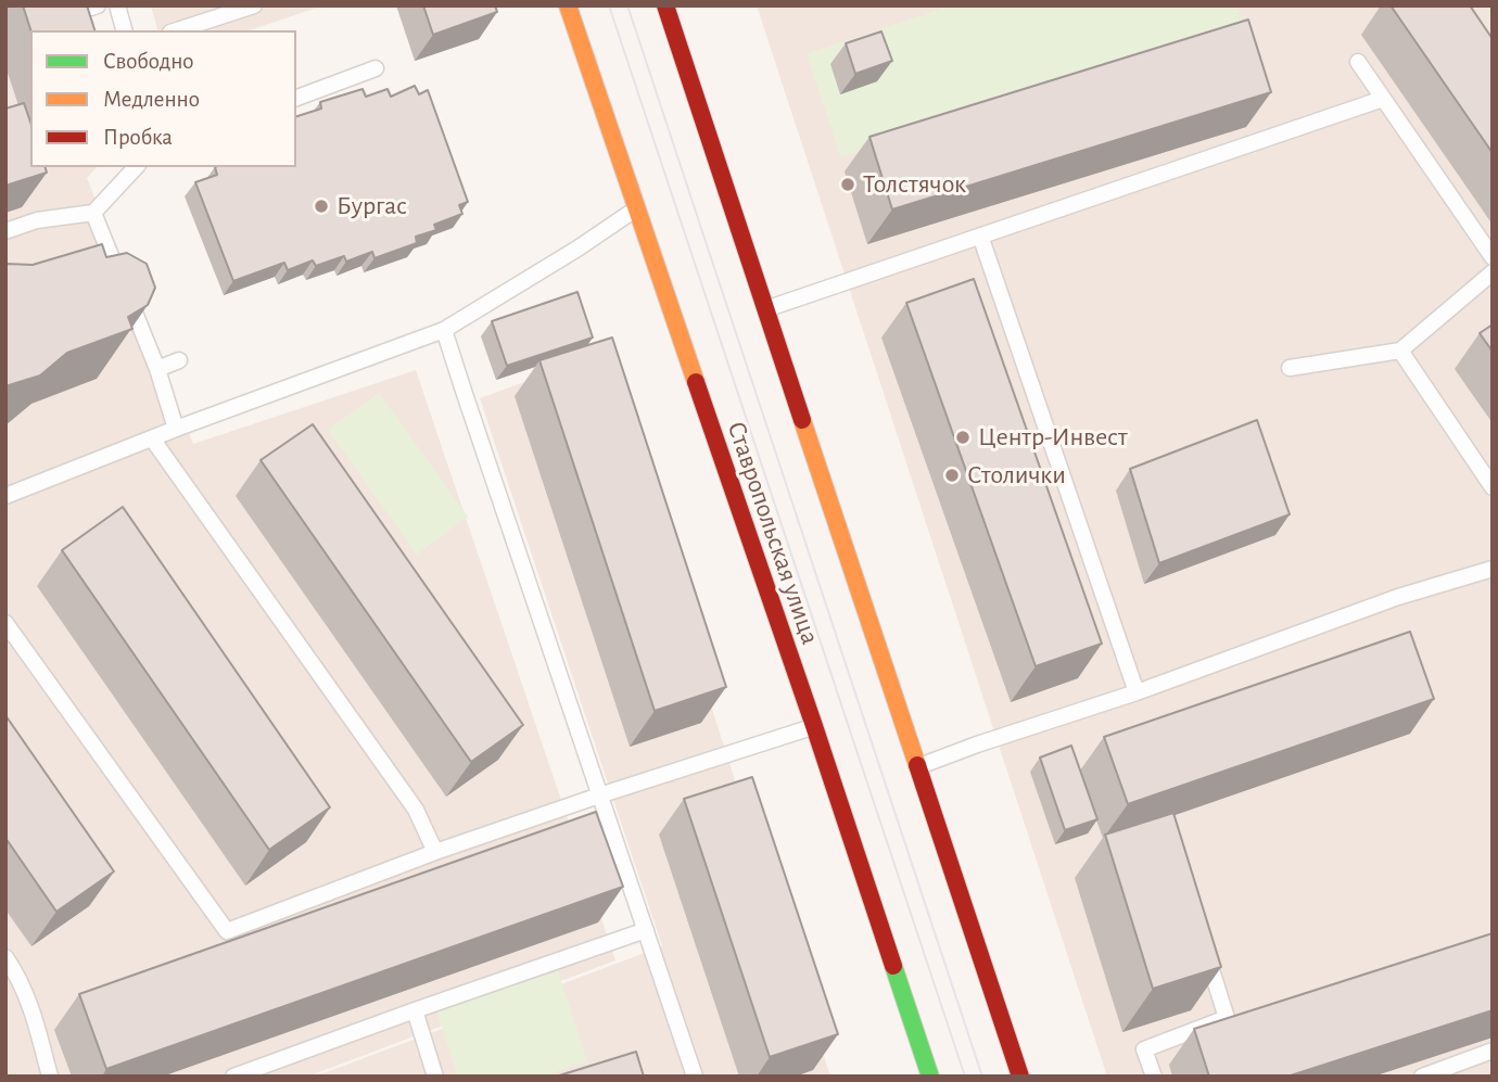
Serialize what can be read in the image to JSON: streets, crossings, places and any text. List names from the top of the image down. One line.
{"streets":{"main road":["Ставропольская улица"]},"places":["Толстячок","Бургас","Центр-Инвест","Столички"],"legend":["Свободно","Медленно","Пробка"]}
